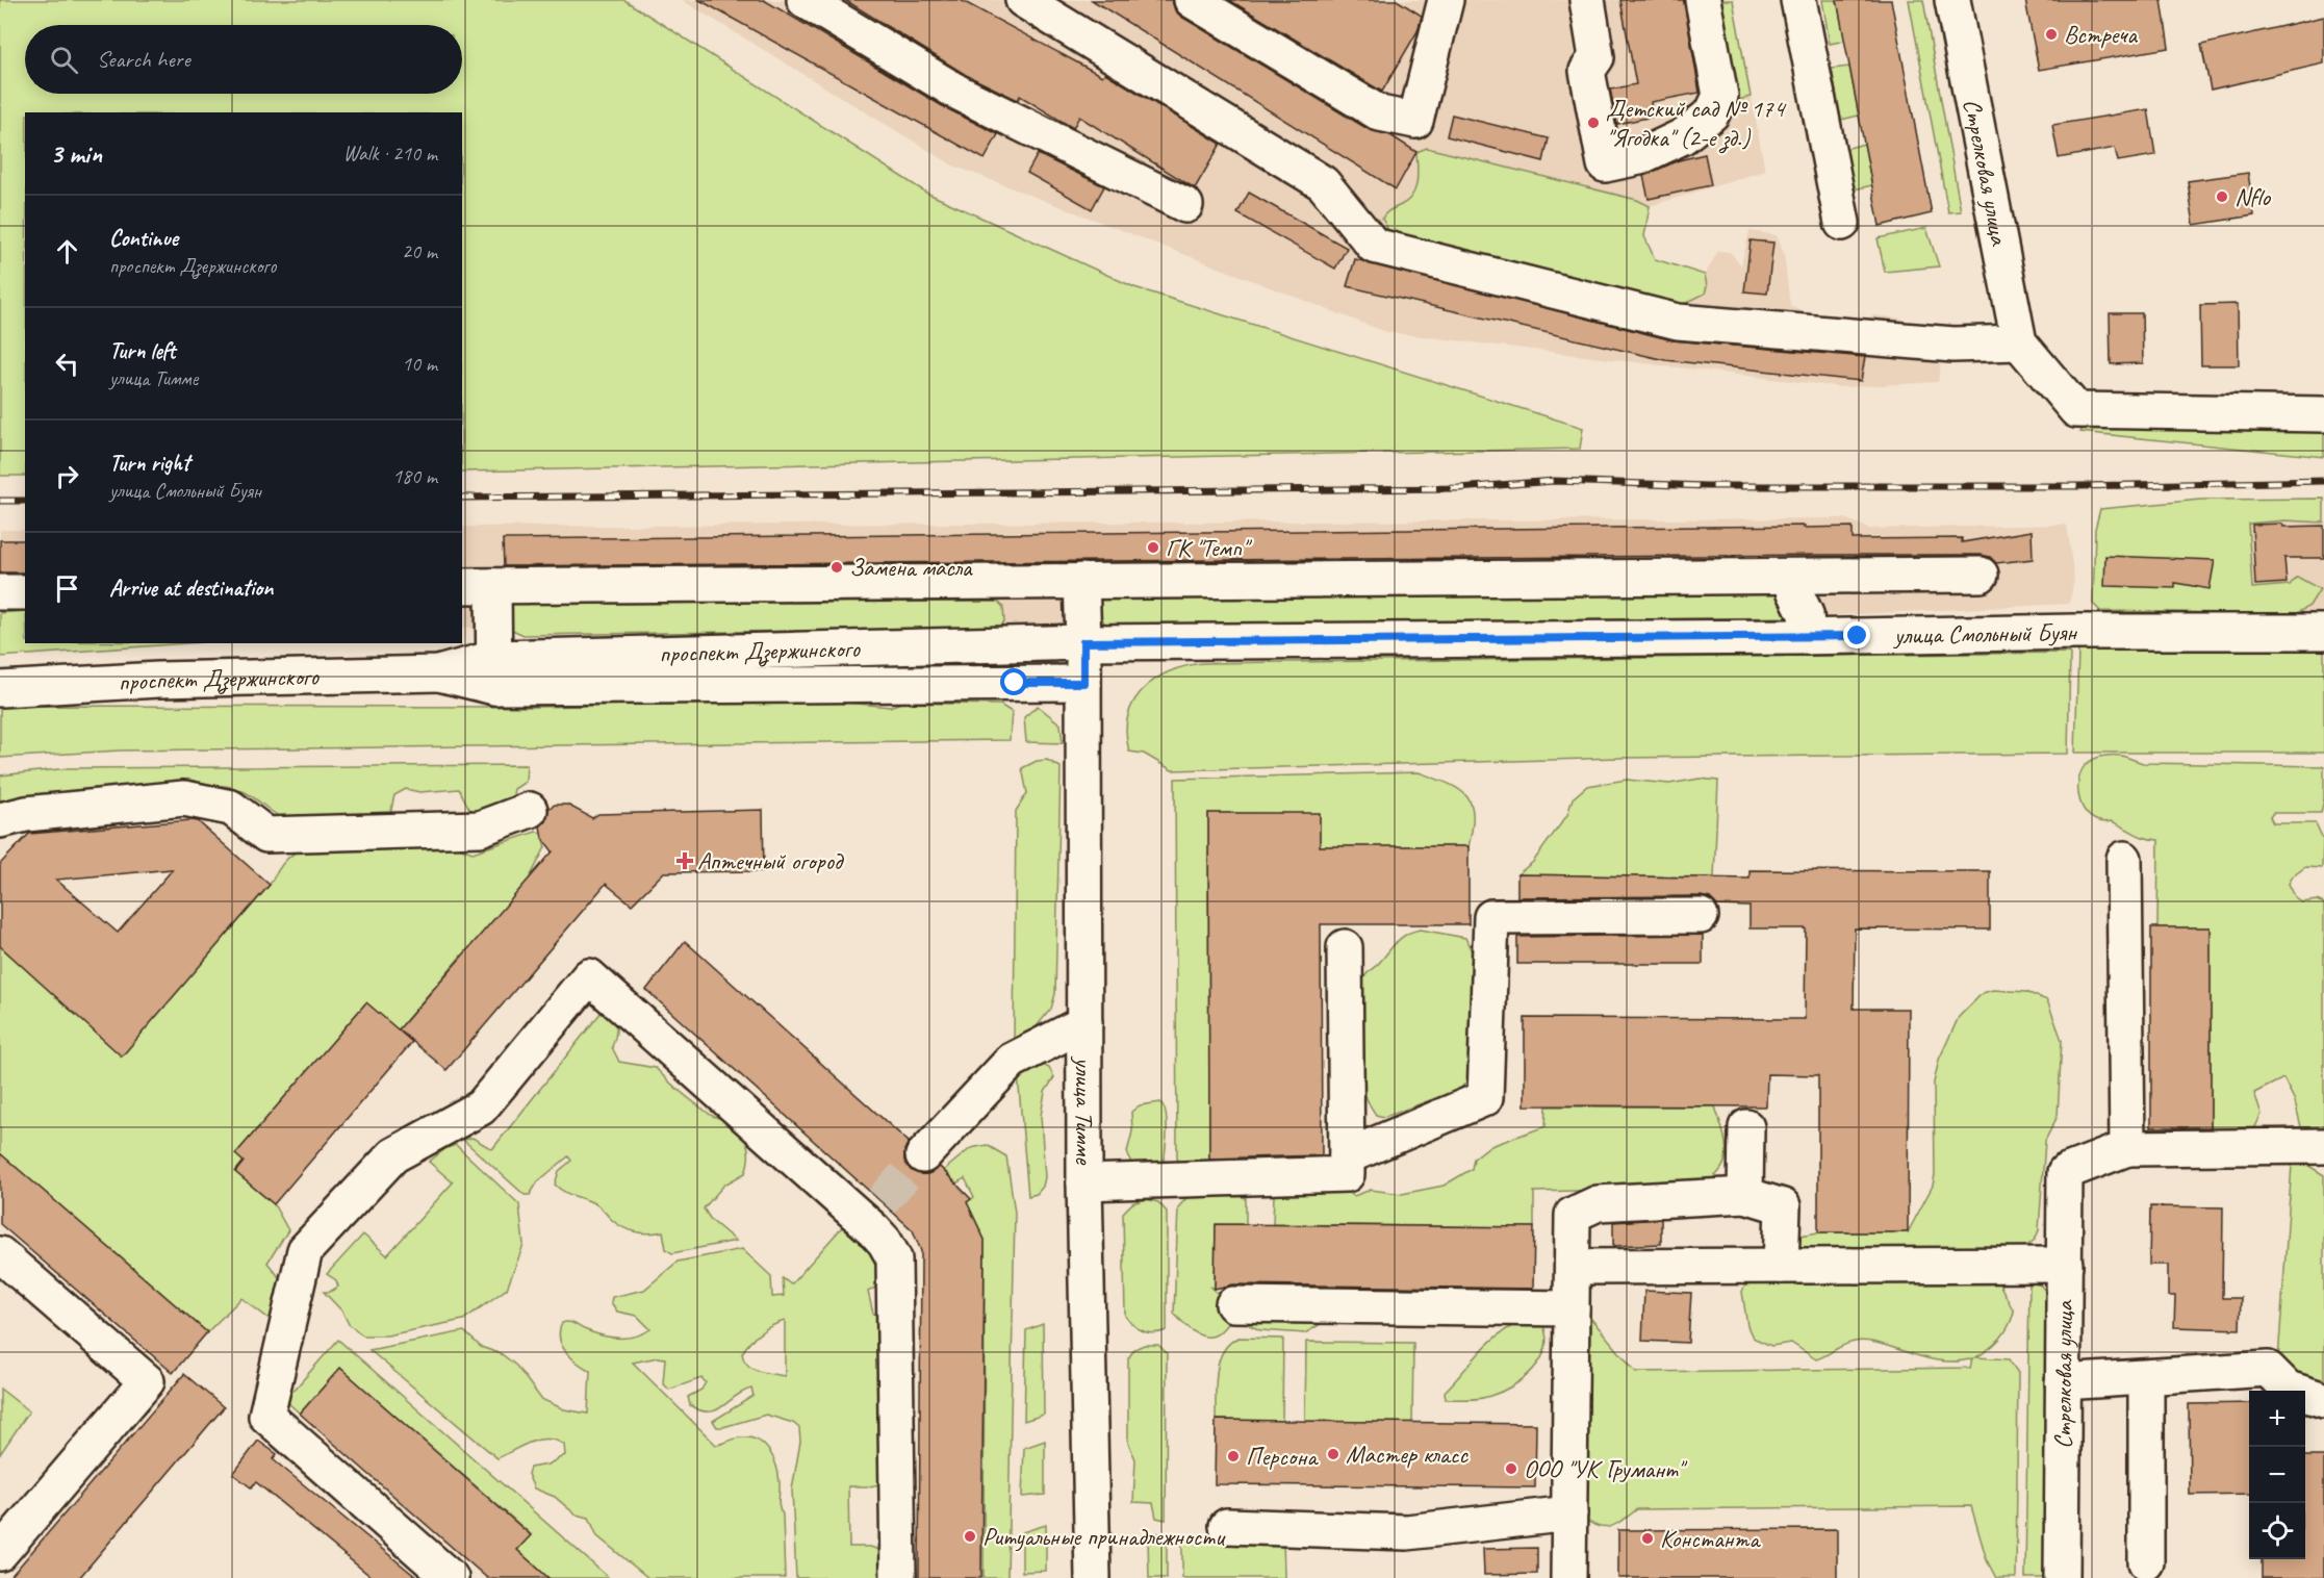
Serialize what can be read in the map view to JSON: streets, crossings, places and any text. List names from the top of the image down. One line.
{"streets":{"main road":["Стрелковая улица","улица Смольный Буян","проспект Дзержинского","улица Тимме"]},"crossings":[["улица Смольный Буян","проспект Дзержинского"],["улица Смольный Буян","улица Тимме"],["проспект Дзержинского","улица Тимме"]],"places":{"other":["Встреча","Детский сад № 174 \"Ягодка\" (2-е зд.)","Nflo","ГК \"Темп\"","Замена масла","Мастер класс","Персона","ООО \"УК Грумант\"","Ритуальные принадлежности","Константа"],"health":["Аптечный огород"]},"page":{"search":"Search here","heading":["3 min","Walk · 210 m"],"list":[["Continue","проспект Дзержинского","20 m"],["Turn left","улица Тимме","10 m"],["Turn right","улица Смольный Буян","180 m"],"Arrive at destination"],"map_buttons":["+","−"]}}
